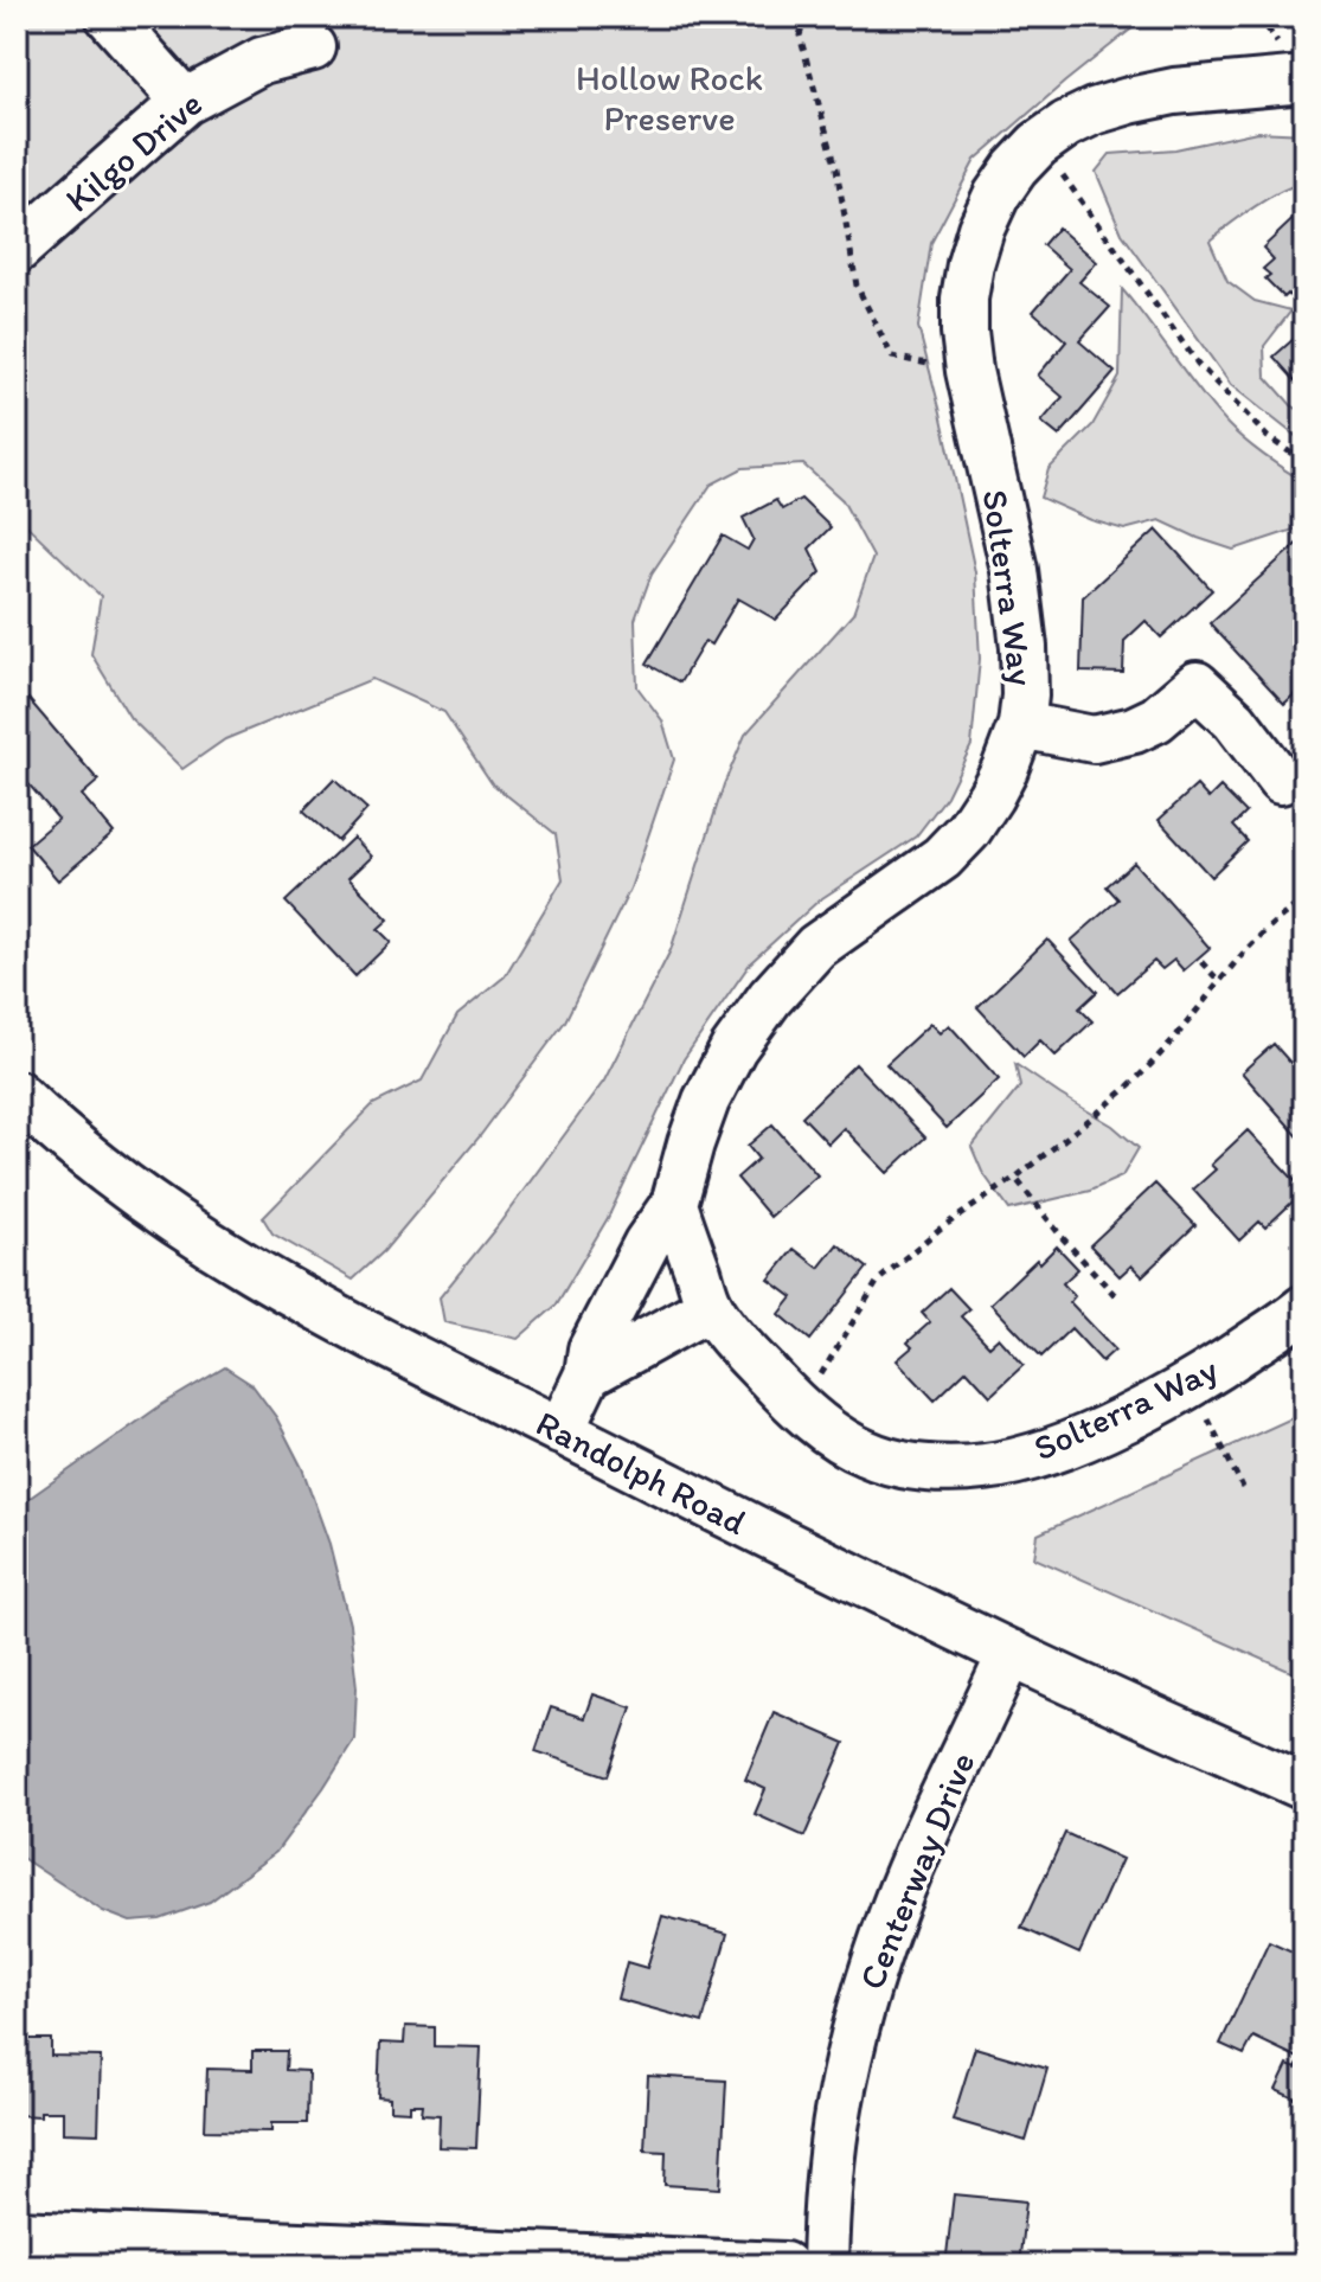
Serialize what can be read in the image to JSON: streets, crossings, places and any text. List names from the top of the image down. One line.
{"streets":{"street":["Kilgo Drive","Solterra Way","Randolph Road","Centerway Drive"]},"crossings":[["Solterra Way","Randolph Road"],["Randolph Road","Centerway Drive"]],"parks":["Hollow Rock Preserve"]}
